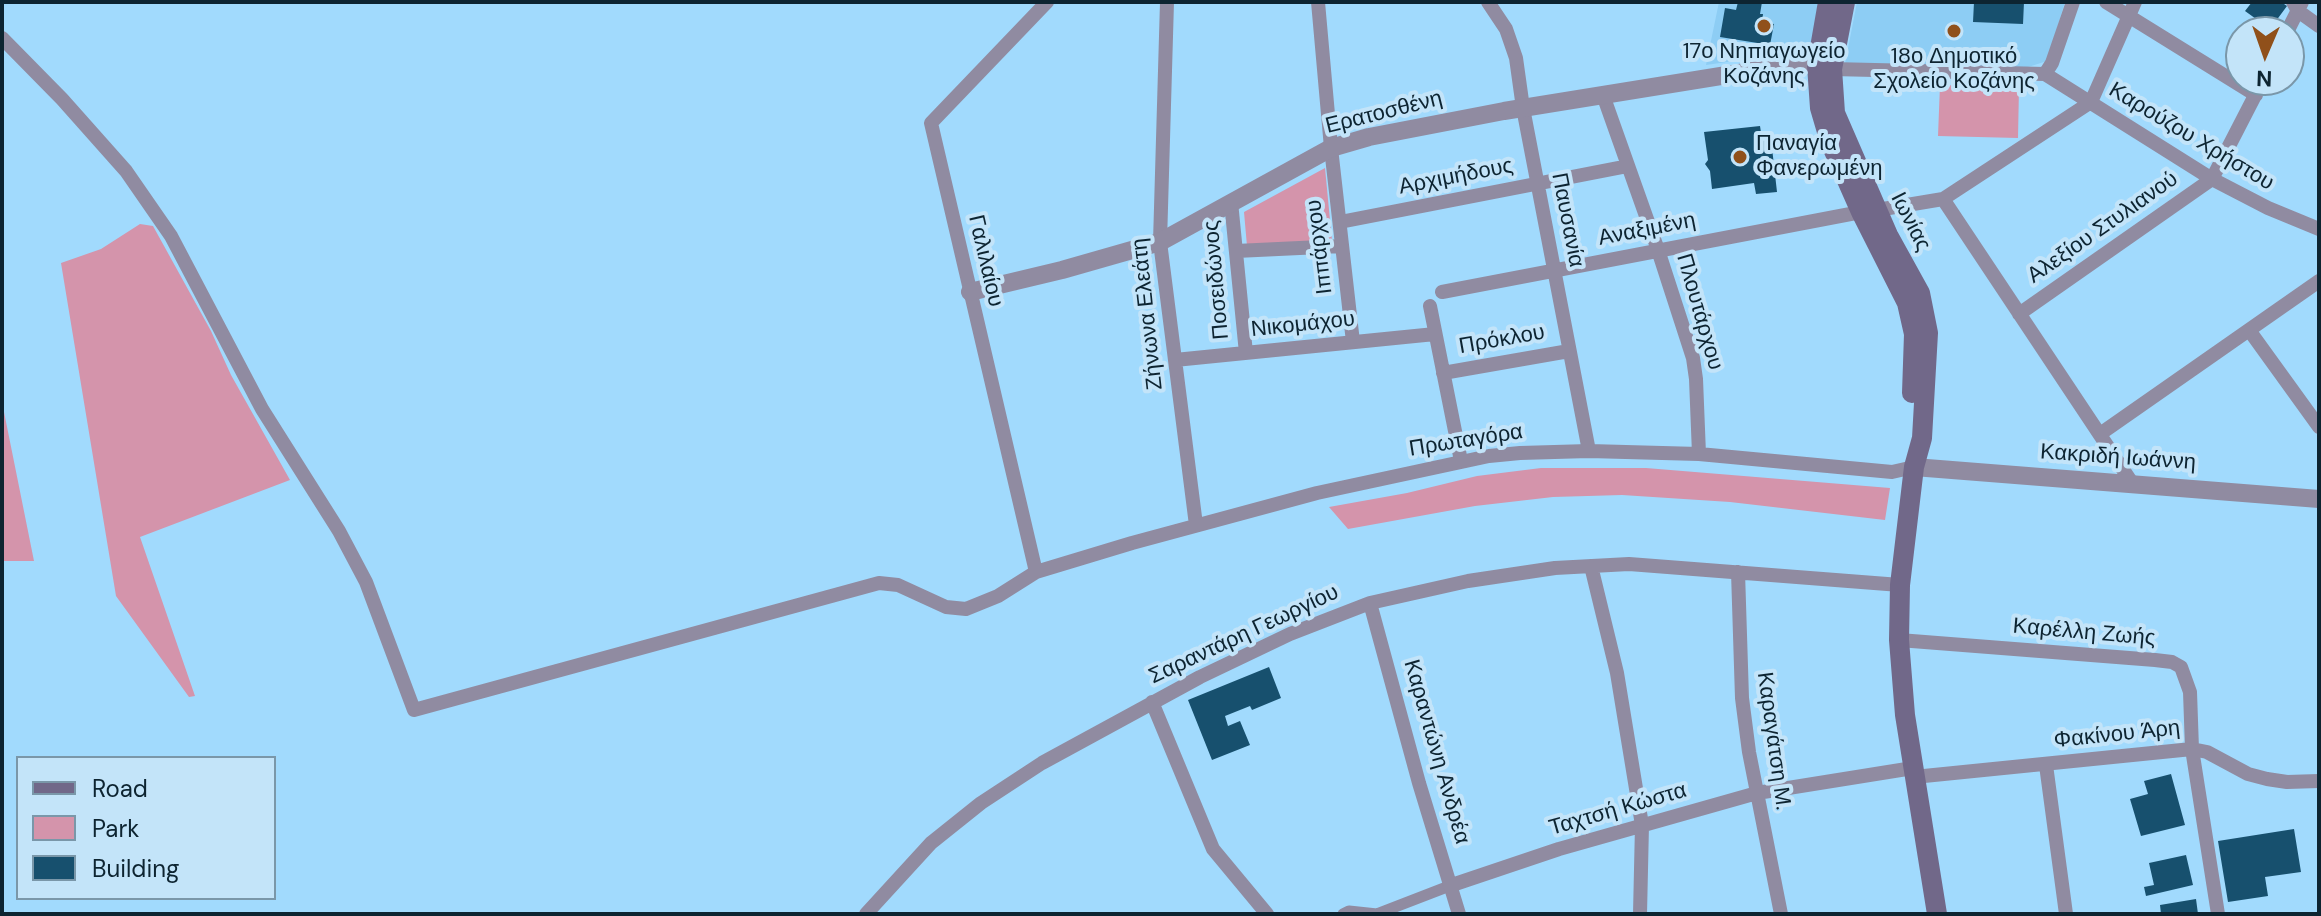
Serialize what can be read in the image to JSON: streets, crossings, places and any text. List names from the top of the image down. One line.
{"streets":{"main road":["Ιωνίας"],"street":["Ερατοσθένη","Καρούζου Χρήστου","Αρχιμήδους","Παυσανία","Αλεξίου Στυλιανού","Αναξιμένη","Ιππάρχου","Γαλιλαίου","Ποσειδώνος","Πλουτάρχου","Ζήνωνα Ελεάτη","Νικομάχου","Πρόκλου","Πρωταγόρα","Κακριδή Ιωάννη","Καρέλλη Ζωής","Σαραντάρη Γεωργίου","Φακίνου Άρη","Καραγάτση Μ.","Καραντώνη Ανδρέα","Ταχτσή Κώστα"]},"crossings":[["Ερατοσθένη","Παυσανία"],["Ερατοσθένη","Ιωνίας"],["Ερατοσθένη","Ιππάρχου"],["Ερατοσθένη","Γαλιλαίου"],["Ερατοσθένη","Ποσειδώνος"],["Ερατοσθένη","Πλουτάρχου"],["Ερατοσθένη","Ζήνωνα Ελεάτη"],["Καρούζου Χρήστου","Αλεξίου Στυλιανού"],["Αρχιμήδους","Παυσανία"],["Αρχιμήδους","Ιππάρχου"],["Αρχιμήδους","Πλουτάρχου"],["Παυσανία","Αναξιμένη"],["Παυσανία","Πρόκλου"],["Παυσανία","Πρωταγόρα"],["Ιωνίας","Αναξιμένη"],["Ιωνίας","Πρωταγόρα"],["Ιωνίας","Κακριδή Ιωάννη"],["Ιωνίας","Καρέλλη Ζωής"],["Ιωνίας","Σαραντάρη Γεωργίου"],["Ιωνίας","Φακίνου Άρη"],["Ιωνίας","Ταχτσή Κώστα"],["Αναξιμένη","Πλουτάρχου"],["Ιππάρχου","Νικομάχου"],["Γαλιλαίου","Πρωταγόρα"],["Ποσειδώνος","Νικομάχου"],["Πλουτάρχου","Πρωταγόρα"],["Ζήνωνα Ελεάτη","Νικομάχου"],["Ζήνωνα Ελεάτη","Πρωταγόρα"],["Πρωταγόρα","Κακριδή Ιωάννη"],["Καρέλλη Ζωής","Φακίνου Άρη"],["Σαραντάρη Γεωργίου","Καραγάτση Μ."],["Σαραντάρη Γεωργίου","Καραντώνη Ανδρέα"],["Φακίνου Άρη","Ταχτσή Κώστα"],["Καραγάτση Μ.","Ταχτσή Κώστα"],["Καραντώνη Ανδρέα","Ταχτσή Κώστα"]],"places":["17ο Νηπιαγωγείο Κοζάνης","18ο Δημοτικό Σχολείο Κοζάνης","Παναγία Φανερωμένη"],"legend":["Road","Park","Building"],"north":"bottom"}
